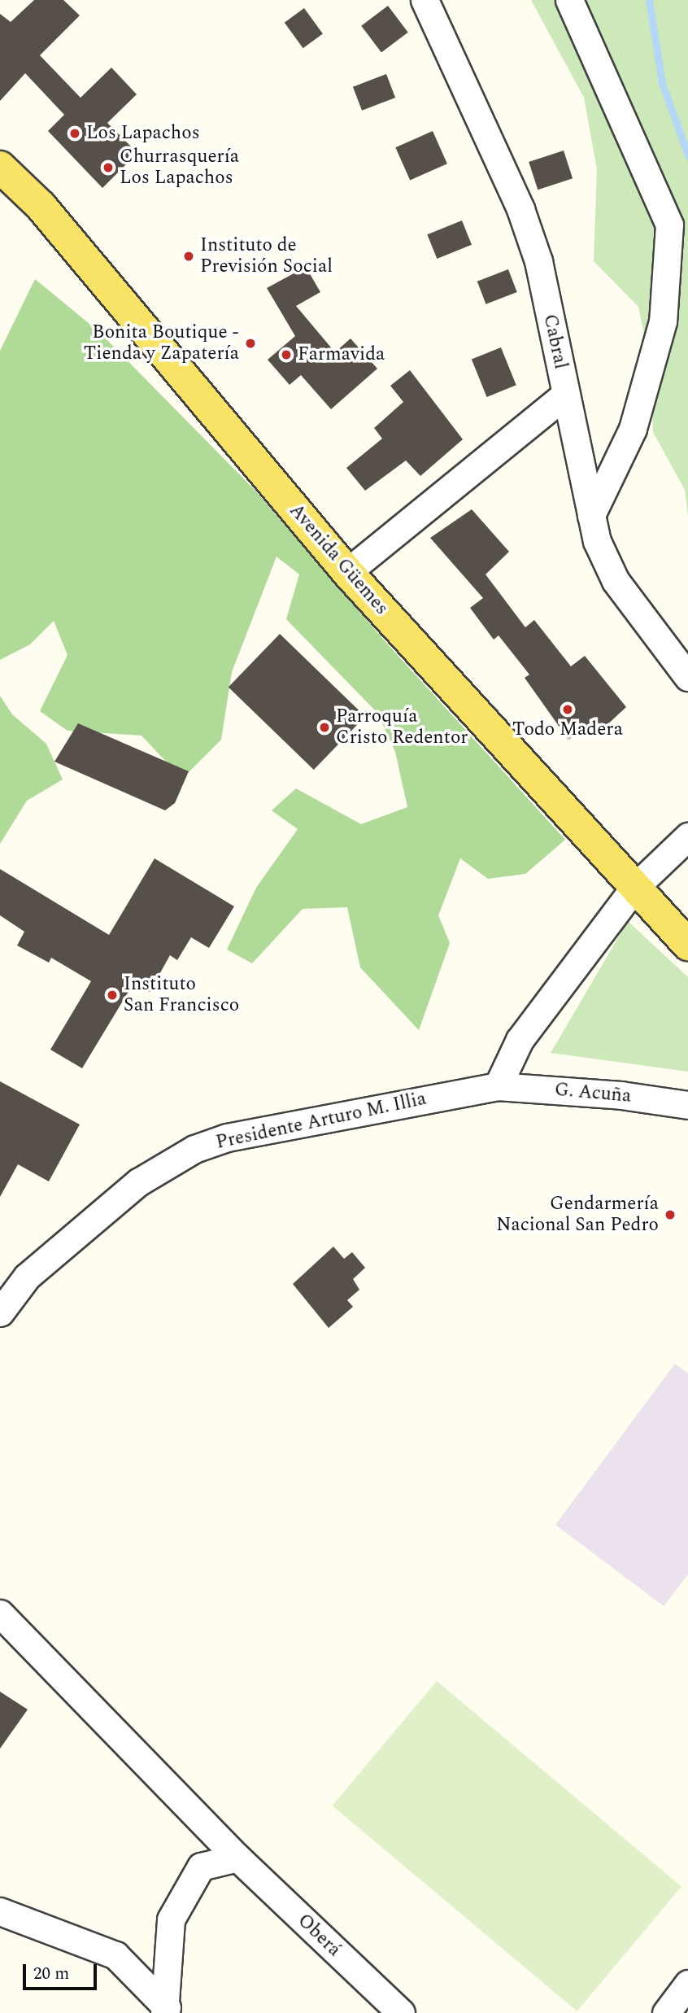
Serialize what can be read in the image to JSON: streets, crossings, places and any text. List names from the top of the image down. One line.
{"streets":{"main road":["Avenida Güemes"],"street":["Cabral","G. Acuña","Presidente Arturo M. Illia","Oberá"]},"crossings":[["G. Acuña","Presidente Arturo M. Illia"]],"places":["Los Lapachos","Churrasquería Los Lapachos","Instituto de Previsión Social","Bonita Boutique - Tienda y Zapatería","Farmavida","Todo Madera","Parroquía Cristo Redentor","Instituto San Francisco","Gendarmería Nacional San Pedro"],"scale_bar":"20 m"}
